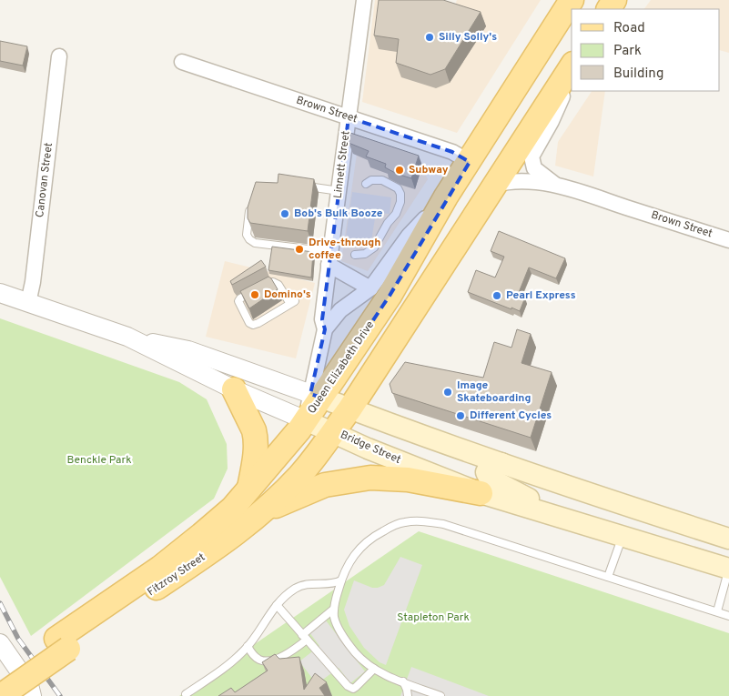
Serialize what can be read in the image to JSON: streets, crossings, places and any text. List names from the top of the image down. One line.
{"streets":{"main road":["Queen Elizabeth Drive","Bridge Street","Fitzroy Street"],"street":["Brown Street","Linnett Street","Canovan Street"]},"crossings":[["Brown Street","Linnett Street"],["Brown Street","Queen Elizabeth Drive"],["Linnett Street","Queen Elizabeth Drive"],["Canovan Street","Bridge Street"],["Queen Elizabeth Drive","Bridge Street"],["Queen Elizabeth Drive","Fitzroy Street"],["Bridge Street","Fitzroy Street"]],"parks":["Benckle Park","Stapleton Park"],"places":["Silly Solly's","Subway","Bob's Bulk Booze","Drive-through coffee","Domino's","Pearl Express","Image Skateboarding","Different Cycles"],"legend":["Road","Park","Building"]}
